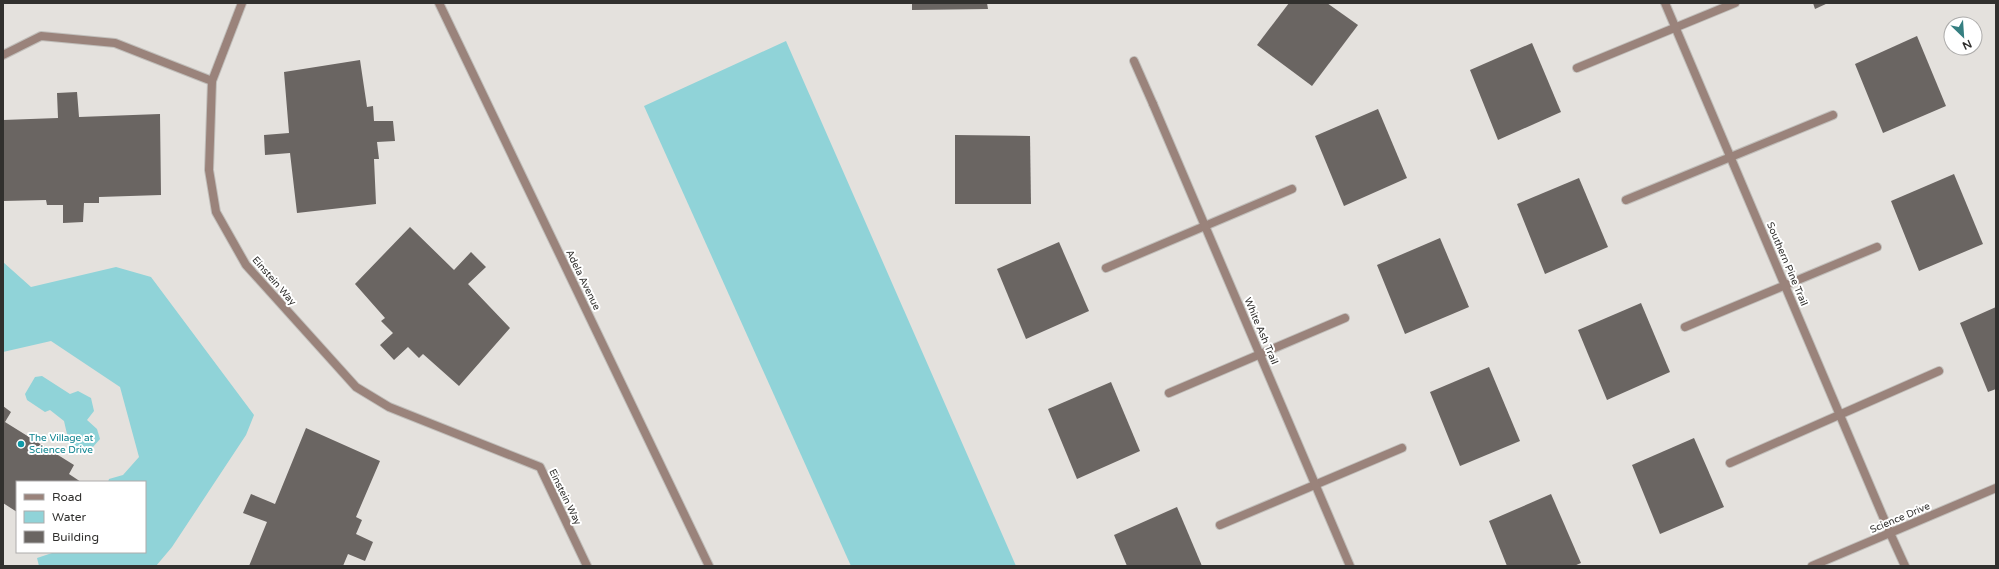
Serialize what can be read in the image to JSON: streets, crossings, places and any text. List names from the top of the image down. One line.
{"streets":{"street":["Southern Pine Trail","Adela Avenue","Einstein Way","White Ash Trail","Science Drive"]},"crossings":[["Southern Pine Trail","Science Drive"]],"places":["The Village at Science Drive"],"legend":["Road","Water","Building"],"north":"bottom right"}
